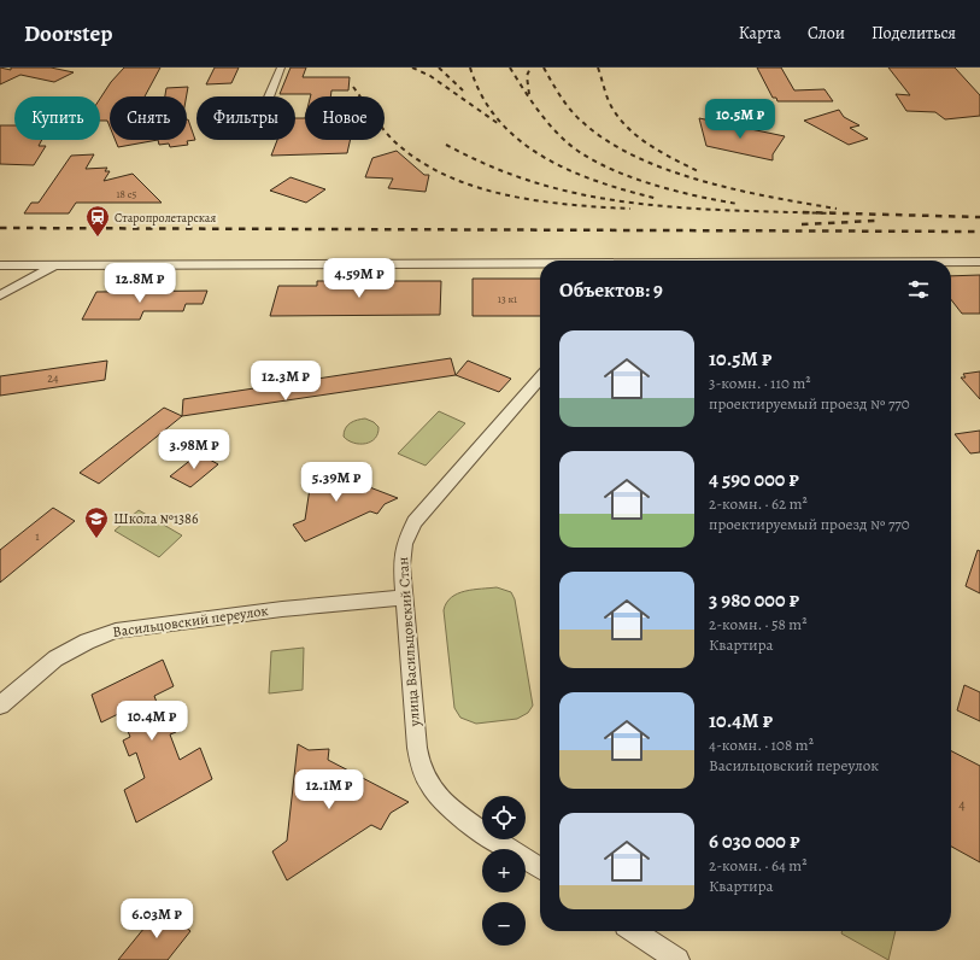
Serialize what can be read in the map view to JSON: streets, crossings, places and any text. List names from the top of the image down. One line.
{"streets":{"street":["Васильцовский переулок","улица Васильцовский Стан"]},"crossings":[["Васильцовский переулок","улица Васильцовский Стан"]],"places":{"station":["Старопролетарская"],"school or university":["Школа №1386"]},"house_numbers":["18 с5","13 к1","24","1","4"],"page":{"header":"Doorstep","nav":["Карта","Слои","Поделиться"],"chip":["Купить","Снять","Фильтры","Новое"],"price":["10.5M ₽","4.59M ₽","12.8M ₽","12.3M ₽","3.98M ₽","5.39M ₽","10.4M ₽","12.1M ₽","6.03M ₽"],"heading":"Объектов: 9","list":[{"name":"10.5M ₽","note":"3-комн. · 110 m² · проектируемый проезд № 770"},{"name":"4 590 000 ₽","note":"2-комн. · 62 m² · проектируемый проезд № 770"},{"name":"3 980 000 ₽","note":"2-комн. · 58 m² · Квартира"},{"name":"10.4M ₽","note":"4-комн. · 108 m² · Васильцовский переулок"},{"name":"6 030 000 ₽","note":"2-комн. · 64 m² · Квартира"}],"map_buttons":["+","−"]}}
